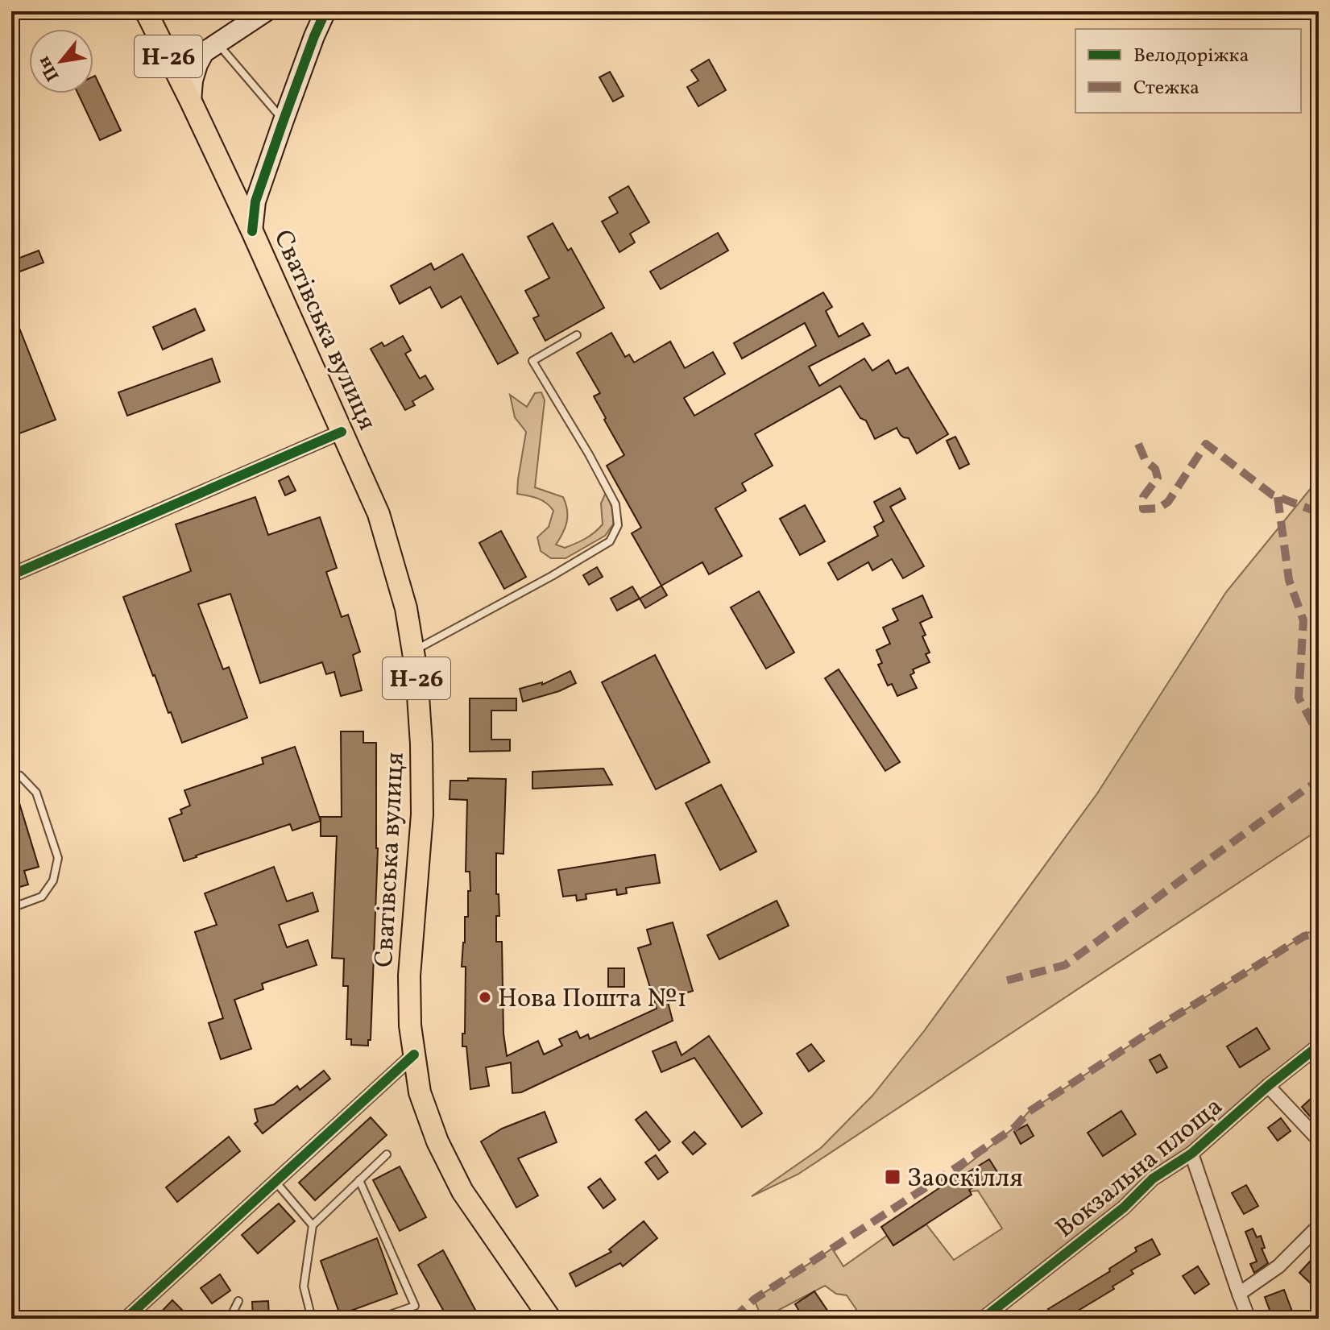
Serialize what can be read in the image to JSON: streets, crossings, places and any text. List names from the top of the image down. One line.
{"streets":{"main road":["Н-26","Сватівська вулиця"],"street":["Вокзальна площа"]},"crossings":[["Н-26","Сватівська вулиця"]],"places":{"other":["Нова Пошта №1"],"transit":["Заоскiлля"]},"legend":["Велодоріжка","Стежка"],"north":"bottom left"}
